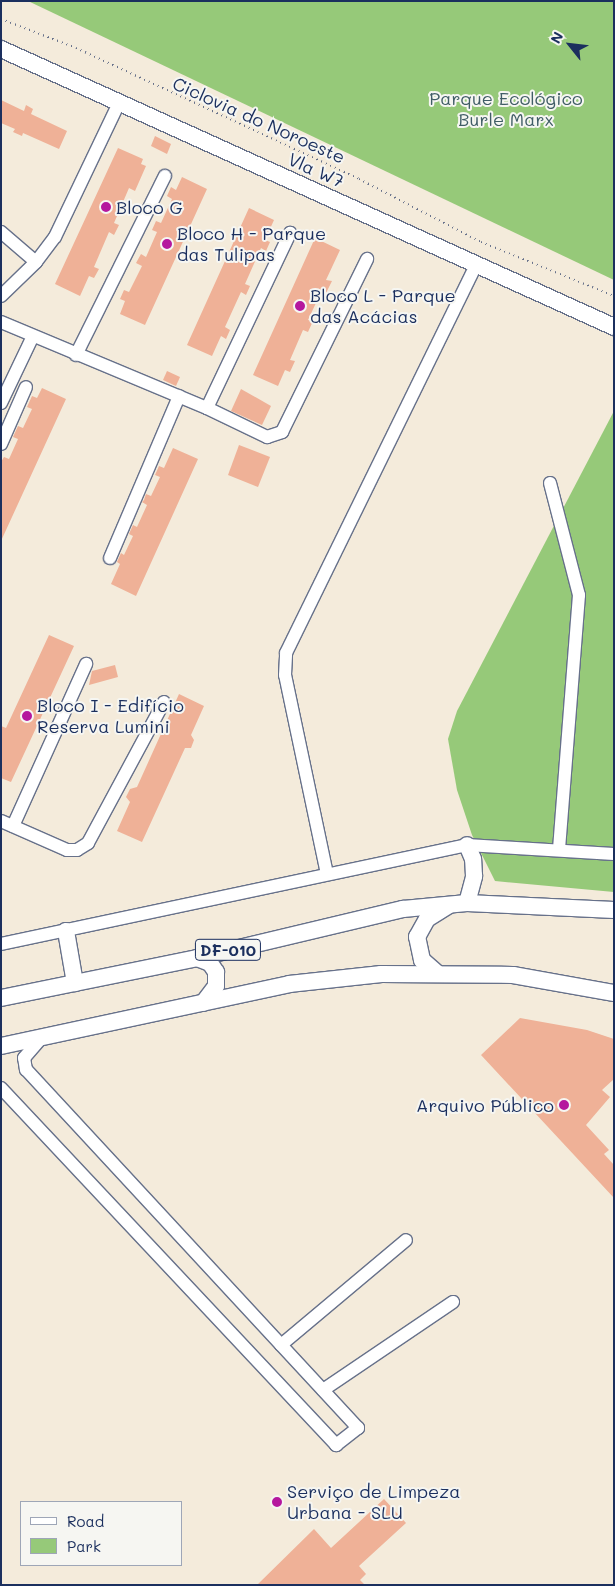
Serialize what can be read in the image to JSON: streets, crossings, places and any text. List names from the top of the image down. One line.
{"streets":{"main road":["Vla W7","DF-010"],"path":["Ciclovia do Noroeste"]},"parks":["Parque Ecológico Burle Marx"],"places":["Bloco G","Bloco H - Parque das Tulipas","Bloco L - Parque das Acácias","Bloco I - Edifício Reserva Lumini","Arquivo Público","Serviço de Limpeza Urbana - SLU"],"legend":["Road","Park"],"north":"top left"}
